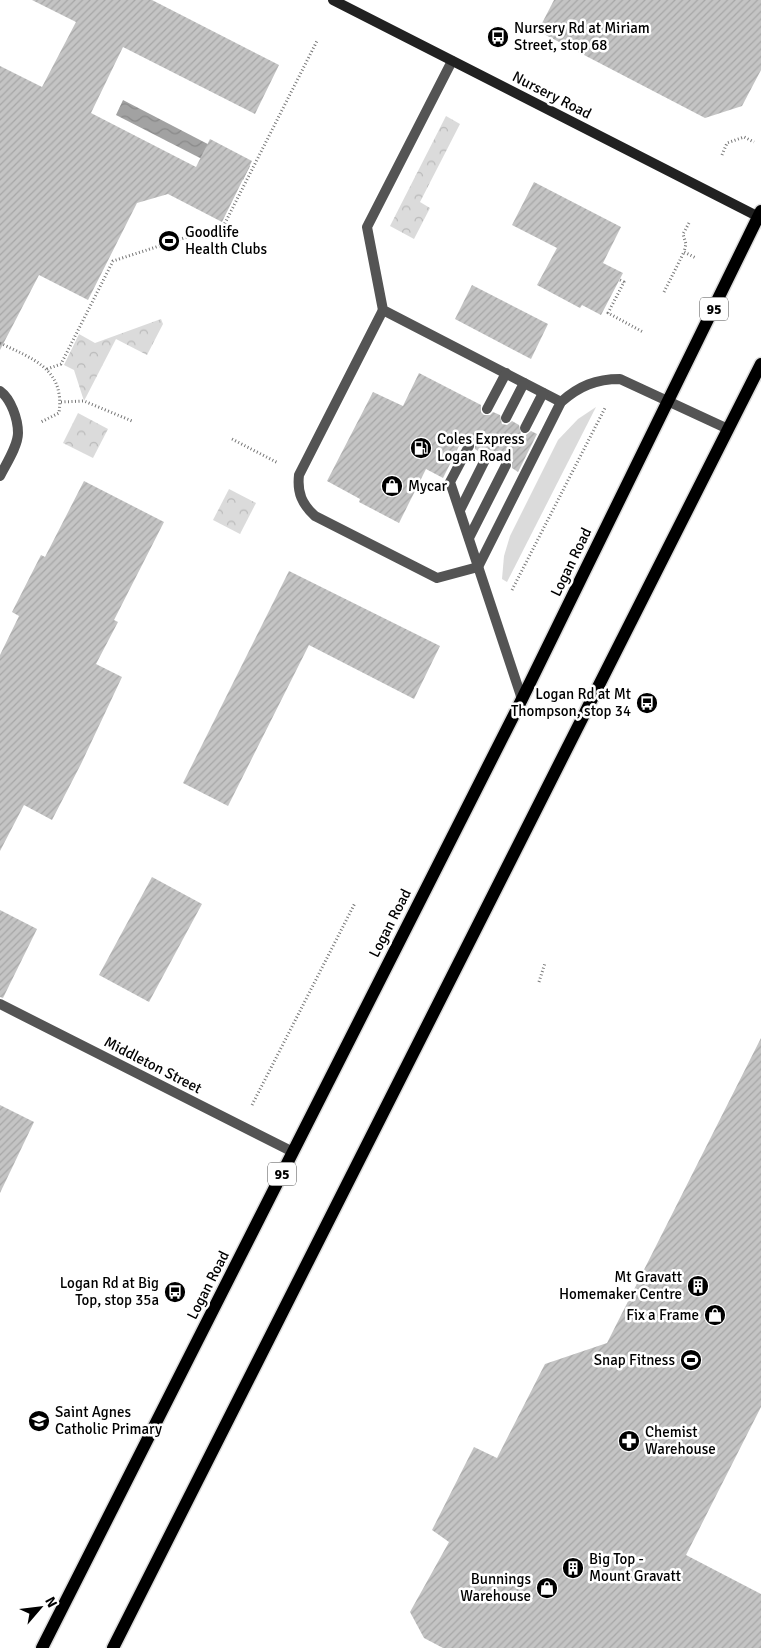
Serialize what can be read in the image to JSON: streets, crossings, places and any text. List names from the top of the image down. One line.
{"streets":{"main road":["Nursery Road","95","Logan Road"],"street":["Middleton Street"]},"crossings":[["Nursery Road","Logan Road"],["Logan Road","Middleton Street"]],"places":{"bus stop":["Nursery Rd at Miriam Street, stop 68","Logan Rd at Mt Thompson, stop 34","Logan Rd at Big Top, stop 35a"],"sports":["Goodlife Health Clubs","Snap Fitness"],"fuel station":["Coles Express Logan Road"],"shop":["Mycar","Fix a Frame","Bunnings Warehouse"],"building":["Mt Gravatt Homemaker Centre","Big Top - Mount Gravatt"],"school or university":["Saint Agnes Catholic Primary"],"pharmacy":["Chemist Warehouse"]},"north":"top right"}
